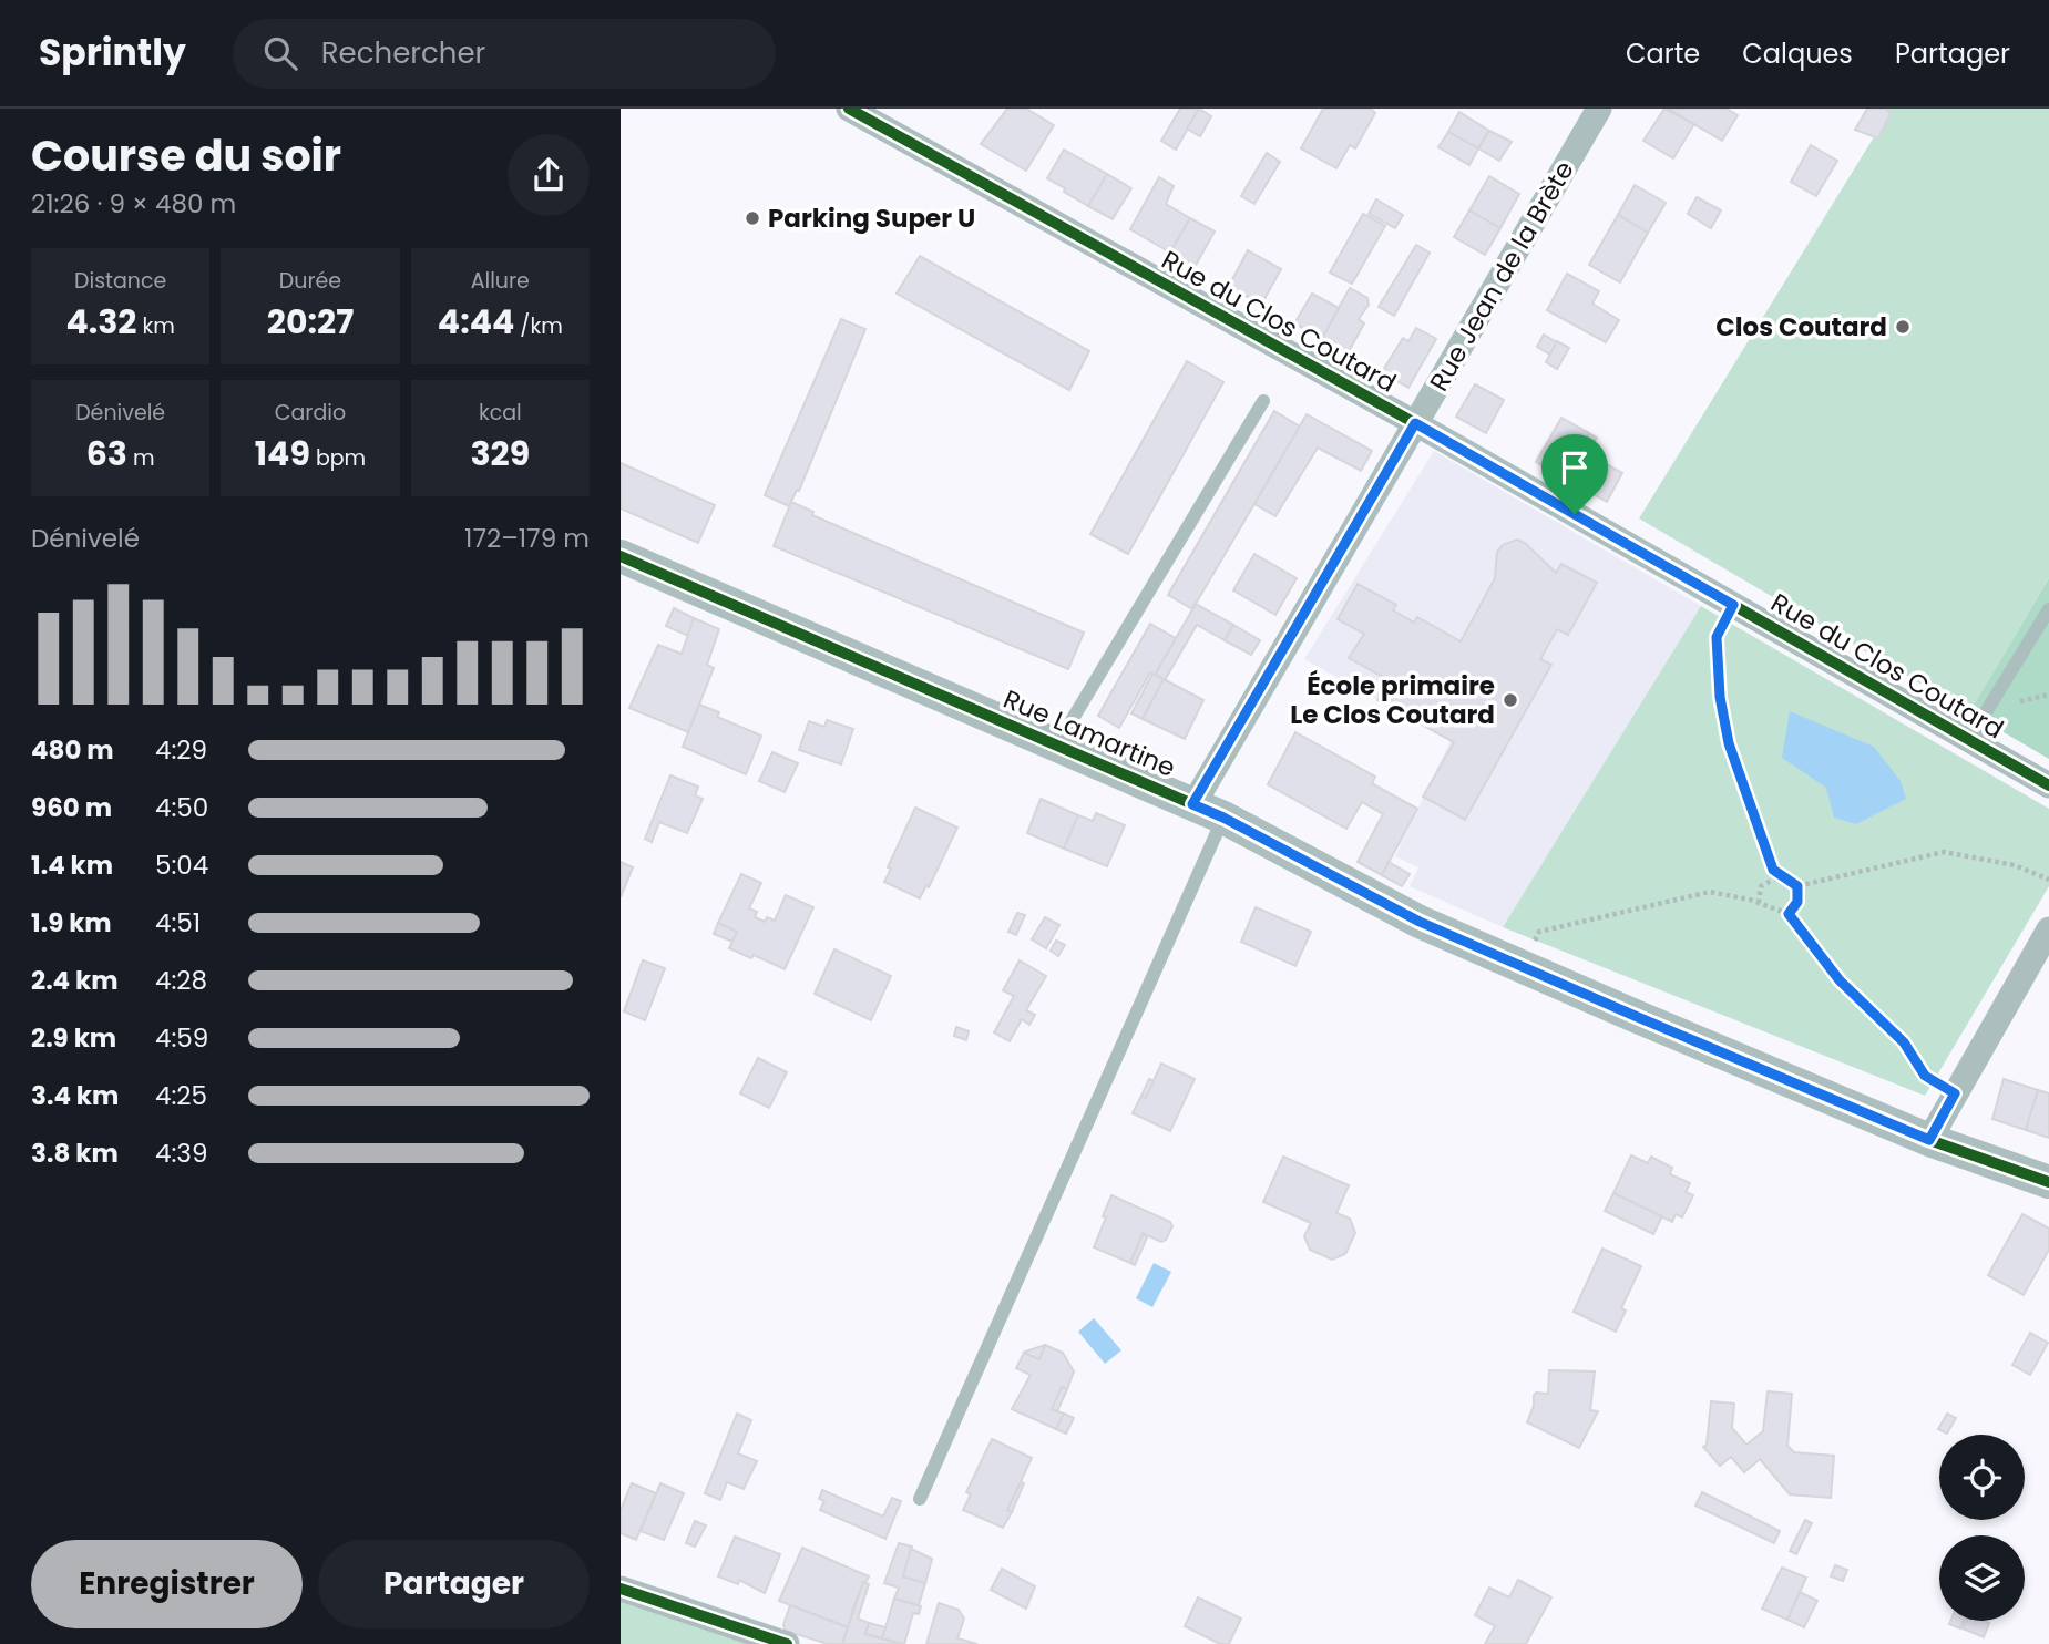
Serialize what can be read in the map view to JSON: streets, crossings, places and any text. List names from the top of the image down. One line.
{"streets":{"street":["Rue Jean de la Brète","Rue du Clos Coutard","Rue Lamartine"]},"crossings":[["Rue Jean de la Brète","Rue du Clos Coutard"],["Rue Jean de la Brète","Rue Lamartine"]],"places":["Parking Super U","Clos Coutard","École primaire Le Clos Coutard"],"page":{"header":"Sprintly","search":"Rechercher","nav":["Carte","Calques","Partager"],"heading":["Course du soir","21:26 · 9 × 480 m"],"stats":[["Distance","4.32 km"],["Durée","20:27"],["Allure","4:44 /km"],["Dénivelé","63 m"],["Cardio","149 bpm"],["kcal","329"]],"chart":["Dénivelé","172–179 m"],"list":[{"name":"480 m","note":"4:29"},{"name":"960 m","note":"4:50"},{"name":"1.4 km","note":"5:04"},{"name":"1.9 km","note":"4:51"},{"name":"2.4 km","note":"4:28"},{"name":"2.9 km","note":"4:59"},{"name":"3.4 km","note":"4:25"},{"name":"3.8 km","note":"4:39"}],"buttons":["Enregistrer","Partager"]}}
